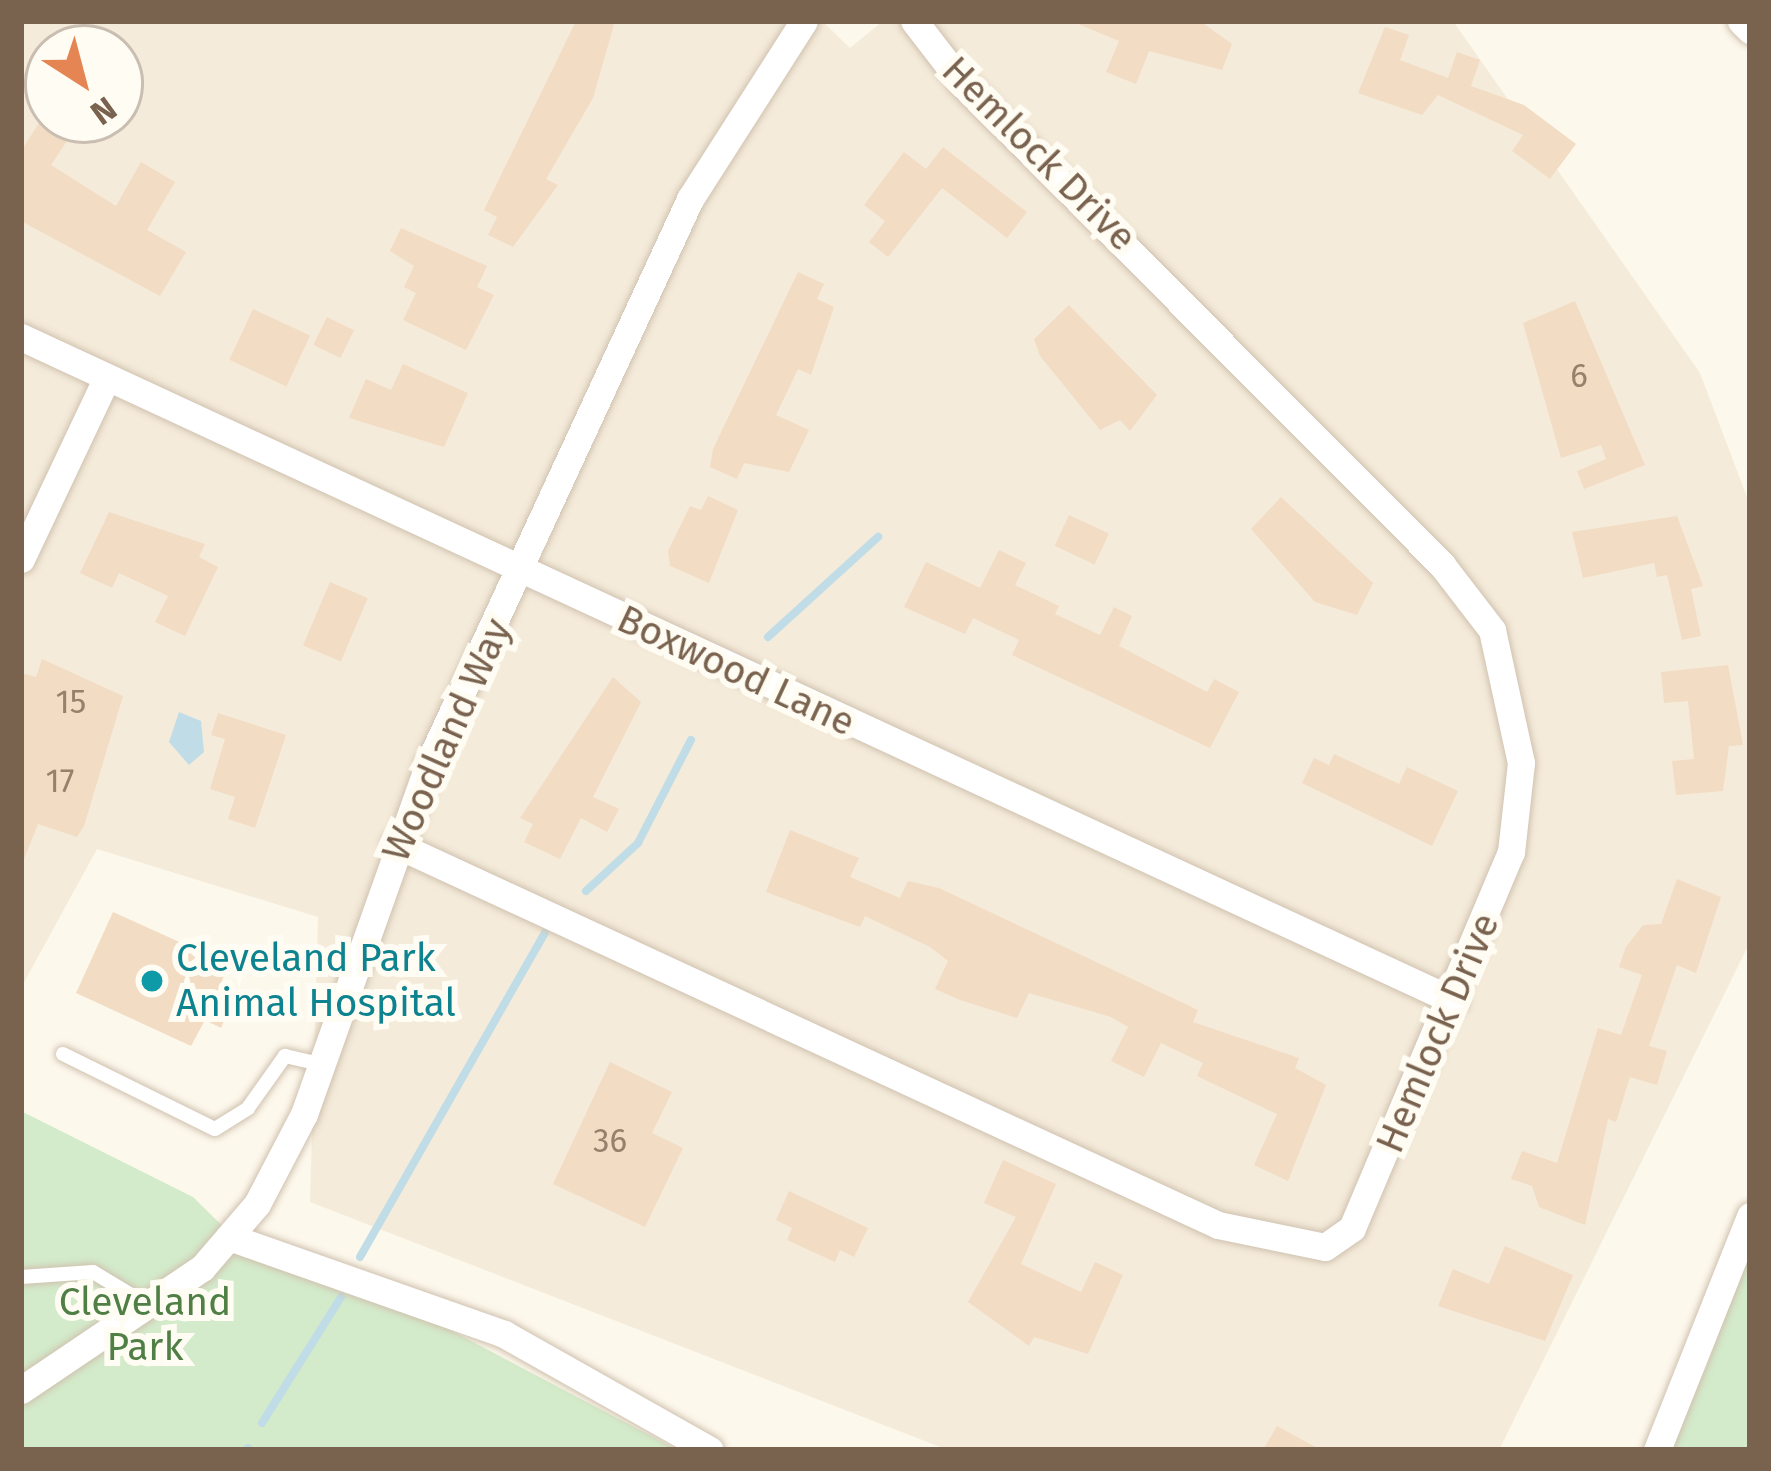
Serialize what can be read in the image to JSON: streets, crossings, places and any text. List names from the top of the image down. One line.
{"streets":{"street":["Hemlock Drive","Boxwood Lane","Woodland Way"]},"crossings":[["Hemlock Drive","Boxwood Lane"],["Hemlock Drive","Woodland Way"],["Boxwood Lane","Woodland Way"]],"parks":["Cleveland Park"],"places":["Cleveland Park Animal Hospital"],"house_numbers":["6","15","17","36"],"north":"bottom right"}
